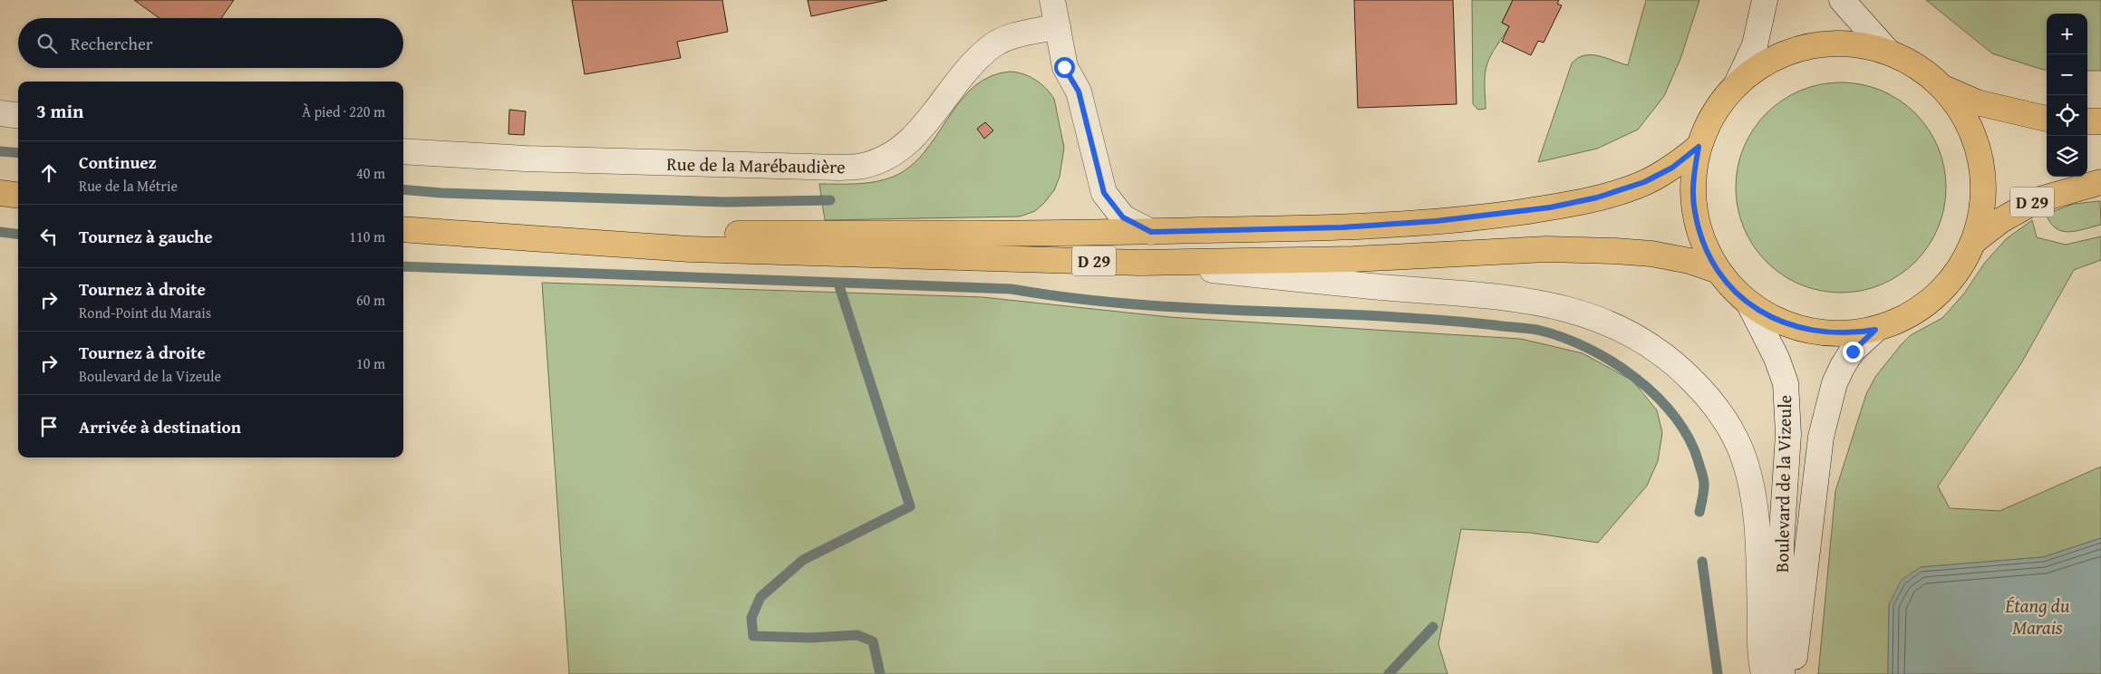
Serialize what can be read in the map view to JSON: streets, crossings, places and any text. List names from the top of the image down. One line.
{"streets":{"main road":["D 29"],"street":["Rue de la Marébaudière","Boulevard de la Vizeule"]},"water":["Étang du Marais"],"page":{"map_buttons":["+","−"],"search":"Rechercher","heading":["3 min","À pied · 220 m"],"list":[["Continuez","Rue de la Métrie","40 m"],["Tournez à gauche","110 m"],["Tournez à droite","Rond-Point du Marais","60 m"],["Tournez à droite","Boulevard de la Vizeule","10 m"],"Arrivée à destination"]}}
